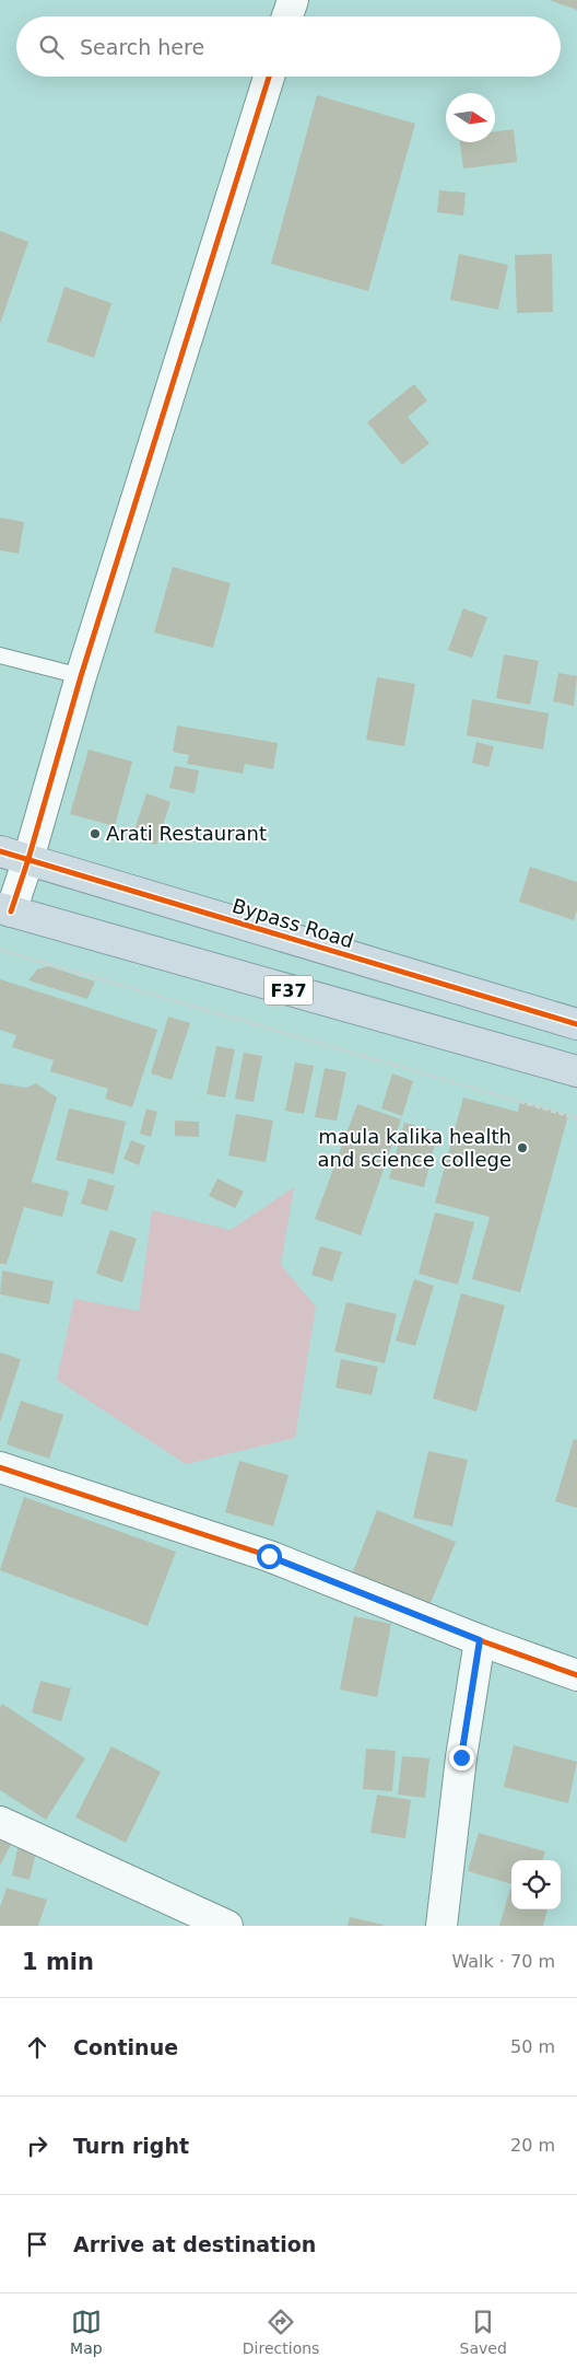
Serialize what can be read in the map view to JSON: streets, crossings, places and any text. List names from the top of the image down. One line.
{"streets":{"highway":["Bypass Road","F37"]},"places":["Arati Restaurant","maula kalika health and science college"],"north":"right","page":{"search":"Search here","heading":["1 min","Walk · 70 m"],"list":[["Continue","50 m"],["Turn right","20 m"],"Arrive at destination"],"nav":["Map","Directions","Saved"]}}
